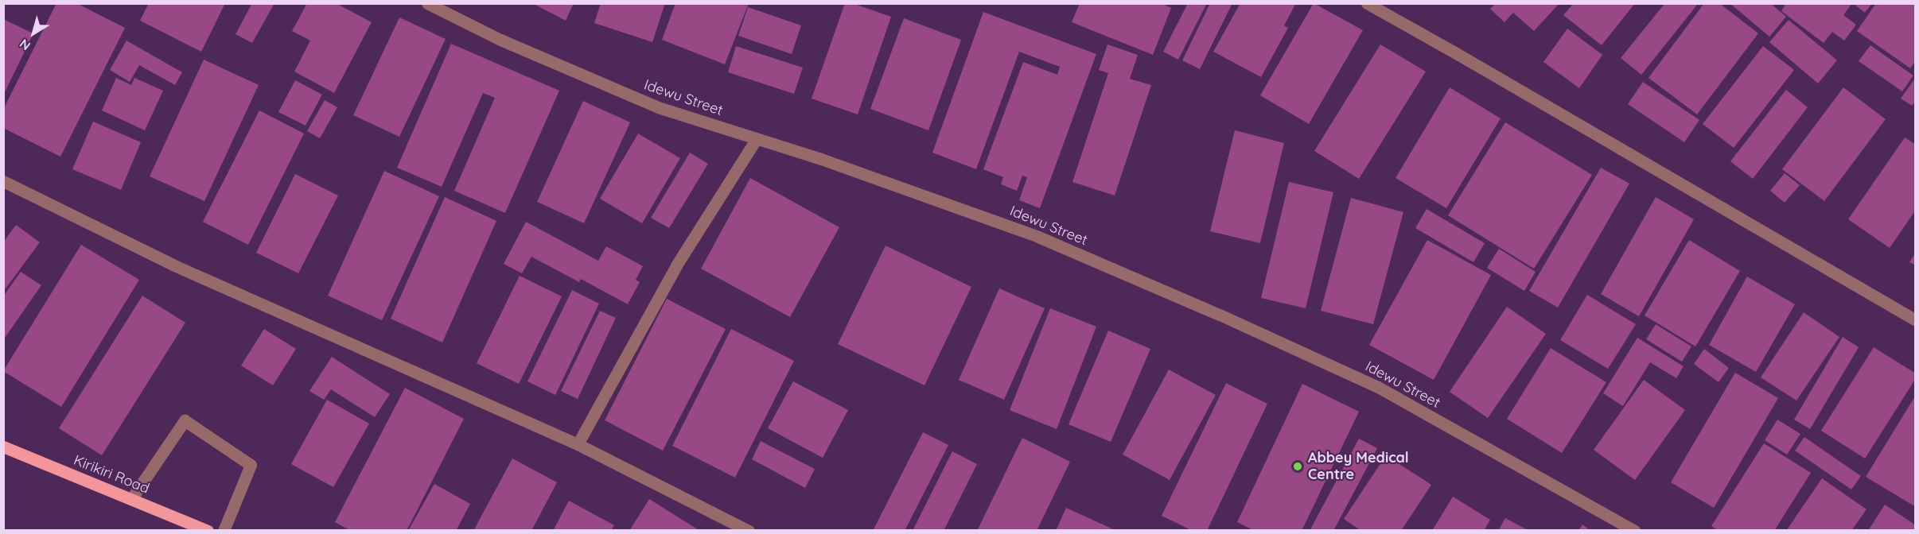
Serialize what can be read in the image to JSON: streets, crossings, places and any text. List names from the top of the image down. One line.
{"streets":{"main road":["Kirikiri Road"],"street":["Idewu Street"]},"places":["Abbey Medical Centre"],"north":"bottom left"}
